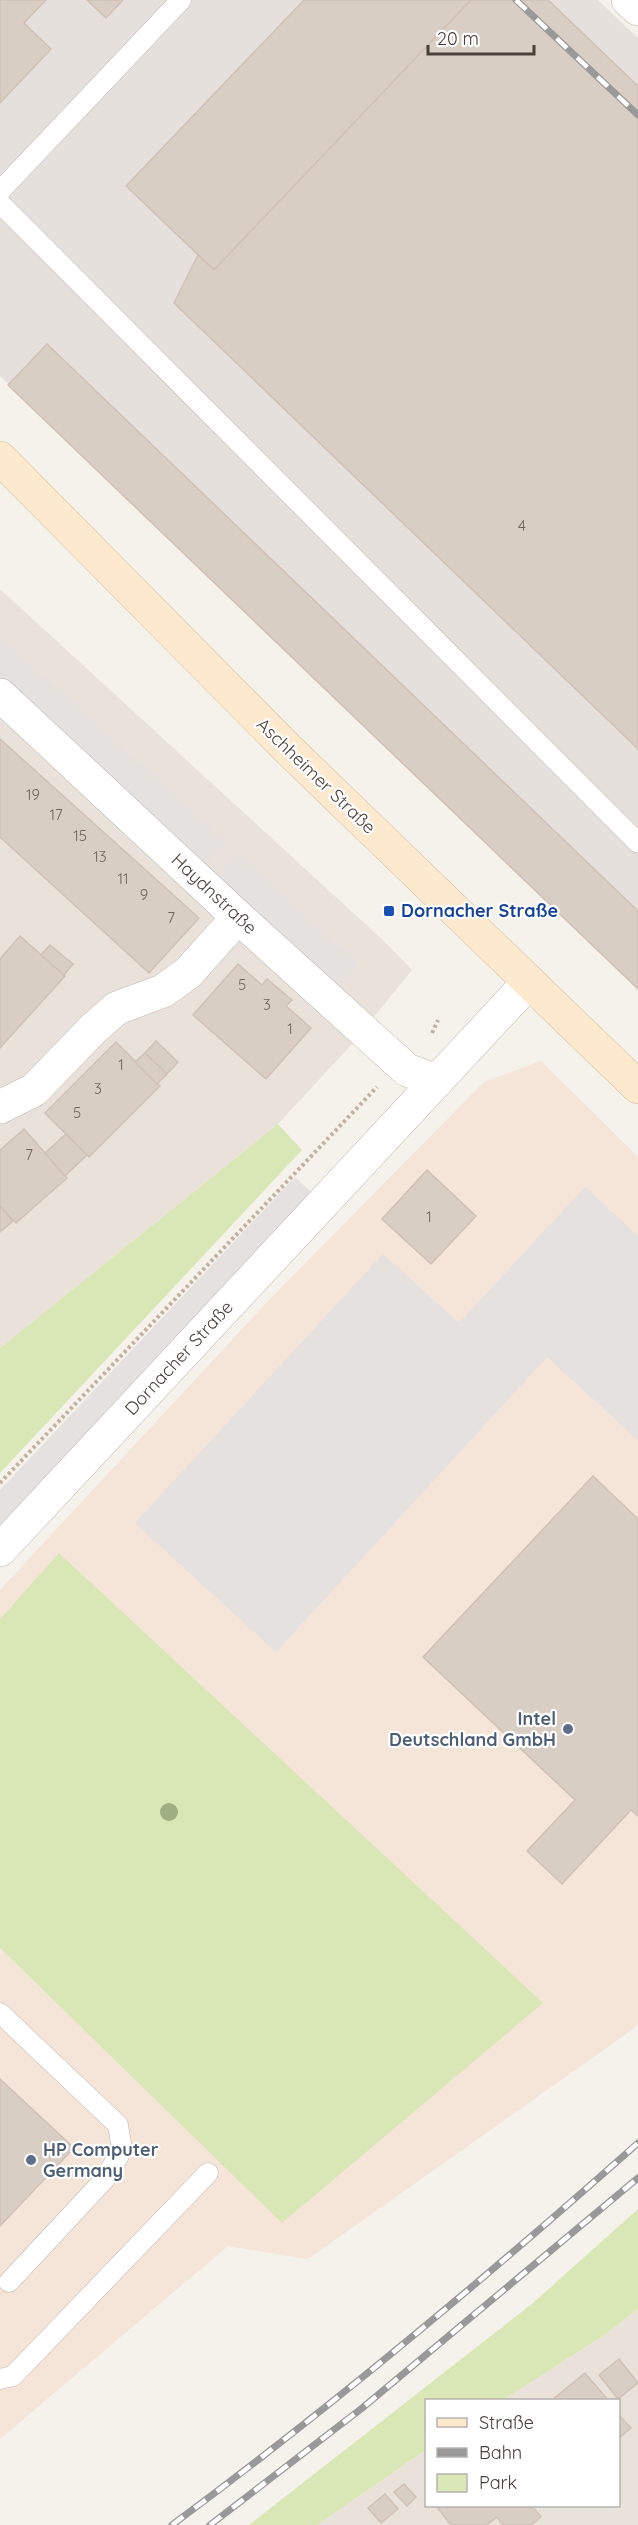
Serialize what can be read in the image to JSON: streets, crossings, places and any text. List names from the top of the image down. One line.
{"streets":{"main road":["Aschheimer Straße"],"street":["Haydnstraße","Dornacher Straße"]},"crossings":[["Aschheimer Straße","Dornacher Straße"],["Haydnstraße","Dornacher Straße"]],"places":{"transit":["Dornacher Straße"],"other":["Intel Deutschland GmbH","HP Computer Germany"]},"house_numbers":["4","19","17","15","13","11","9","7","5","3","1","1","3","5","7","1"],"legend":["Straße","Bahn","Park"],"scale_bar":"20 m"}
